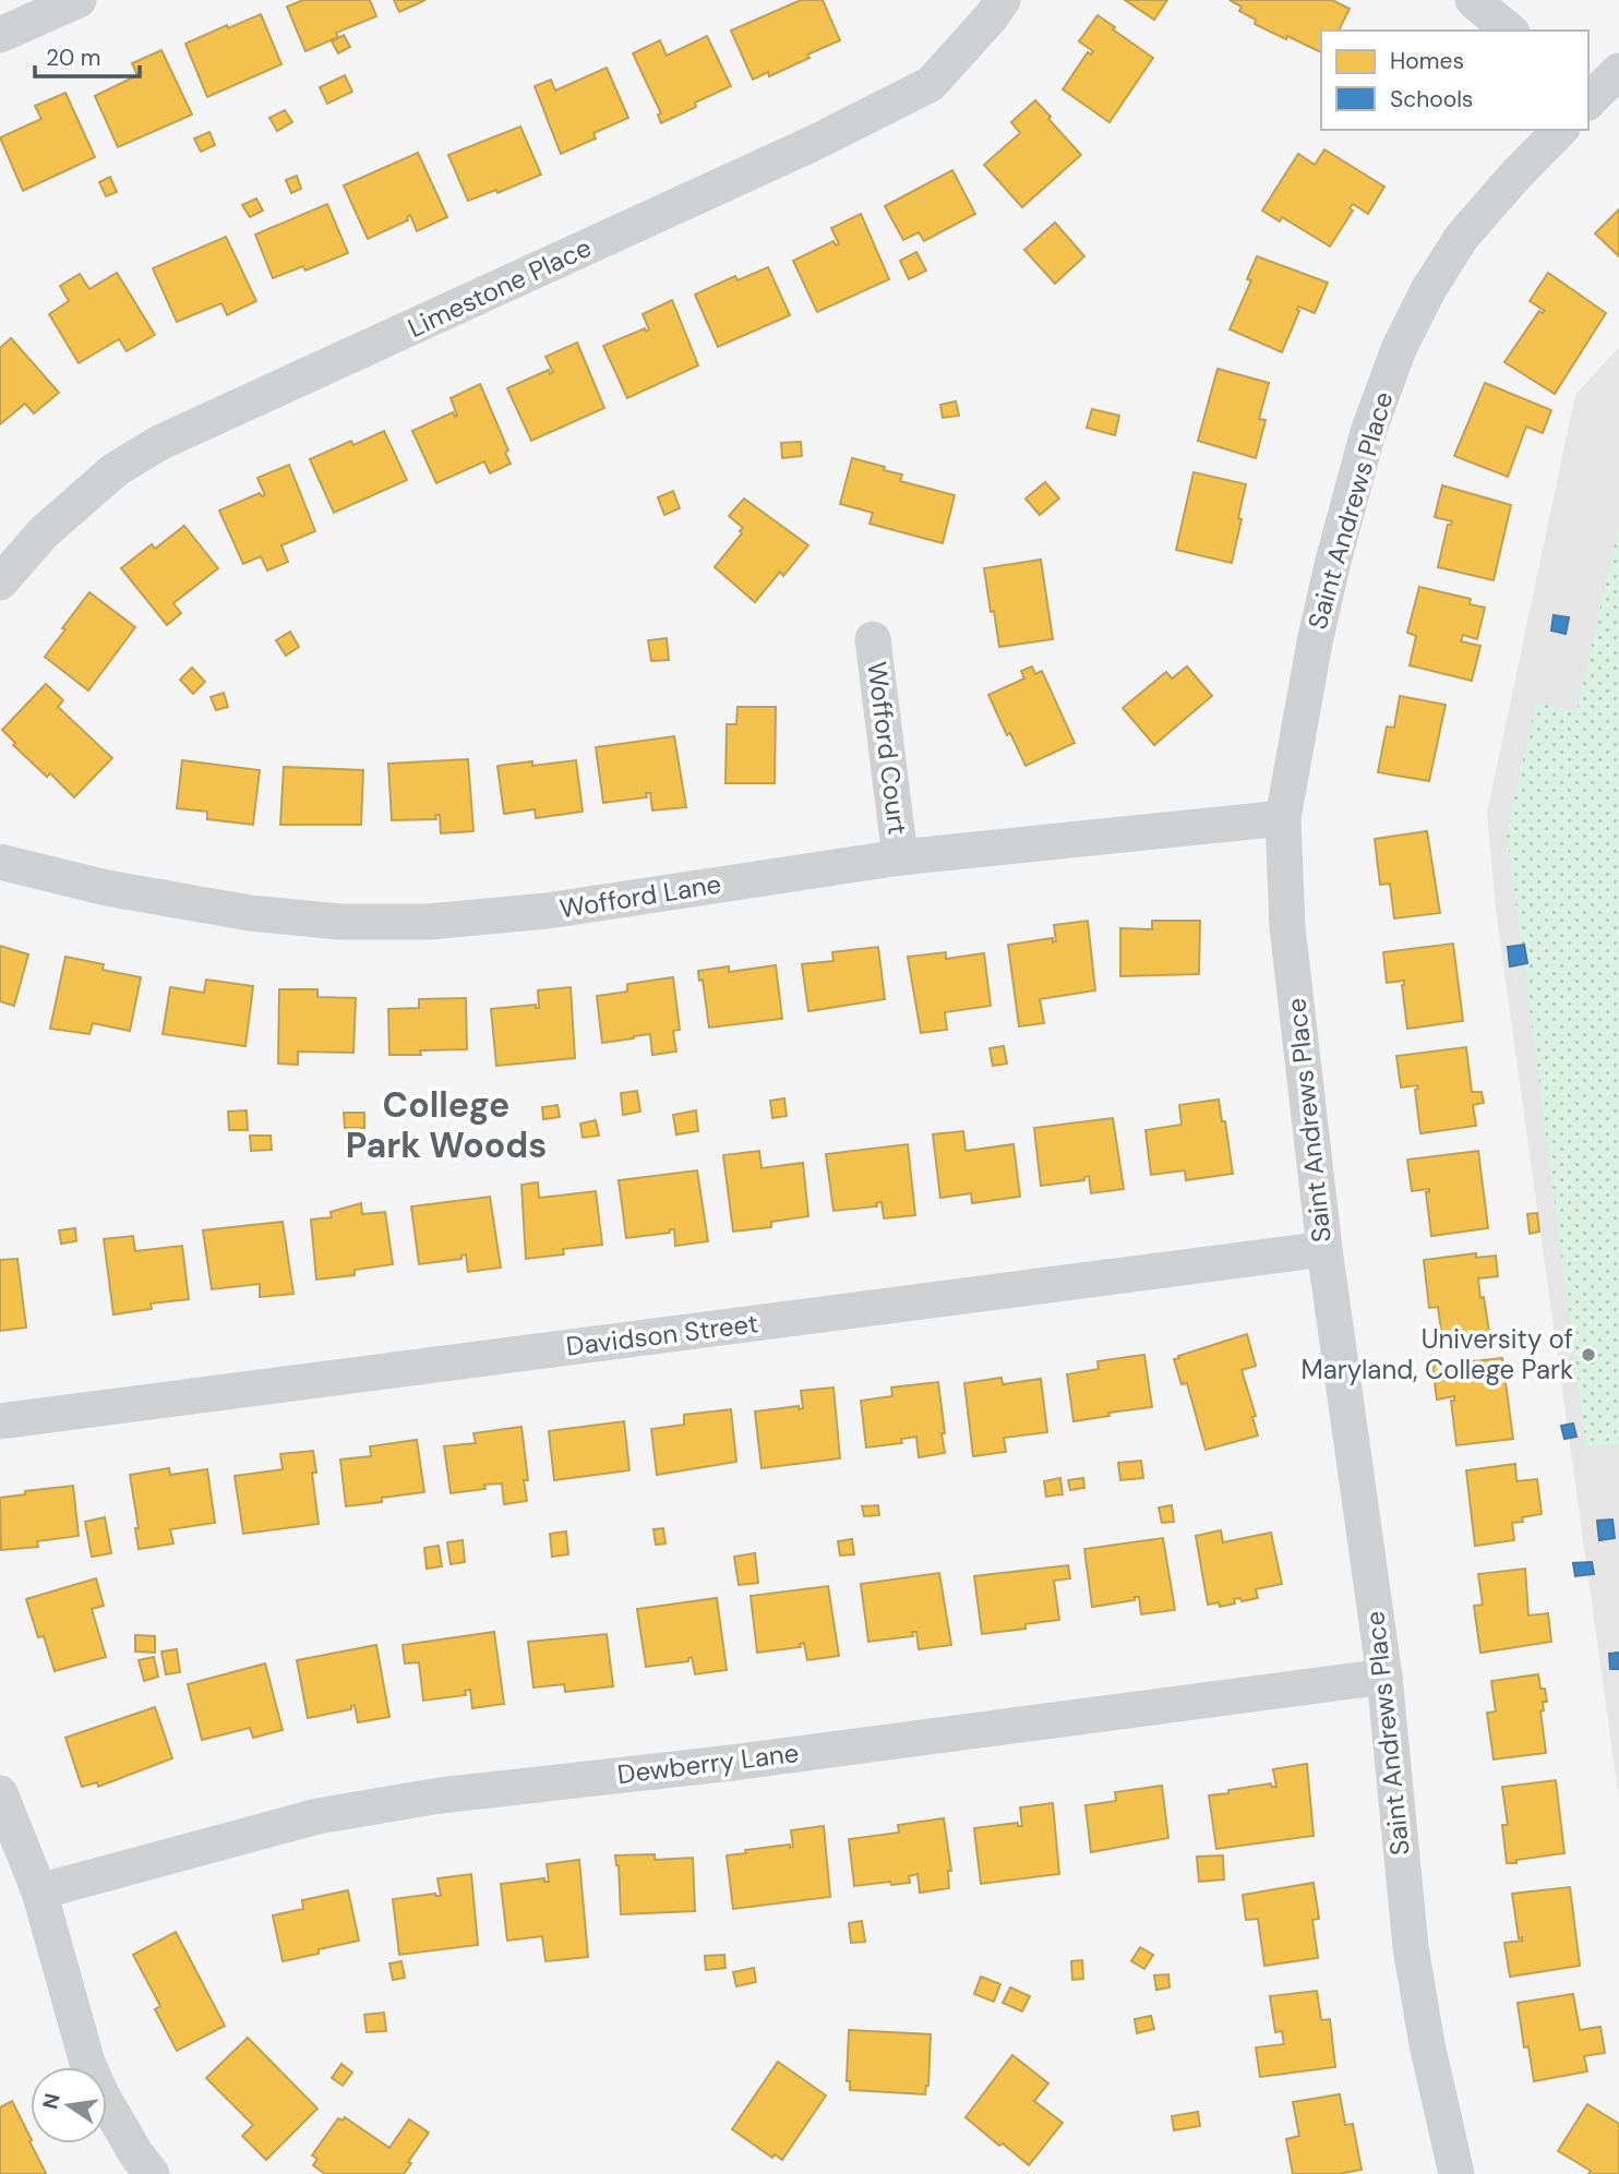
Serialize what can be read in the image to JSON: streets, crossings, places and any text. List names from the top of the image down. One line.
{"streets":{"street":["Limestone Place","Saint Andrews Place","Wofford Court","Wofford Lane","Davidson Street","Dewberry Lane"]},"crossings":[["Saint Andrews Place","Wofford Lane"],["Saint Andrews Place","Davidson Street"],["Saint Andrews Place","Dewberry Lane"],["Wofford Court","Wofford Lane"]],"districts":["College Park Woods"],"places":["University of Maryland, College Park"],"legend":["Homes","Schools"],"scale_bar":"20 m","north":"left"}
